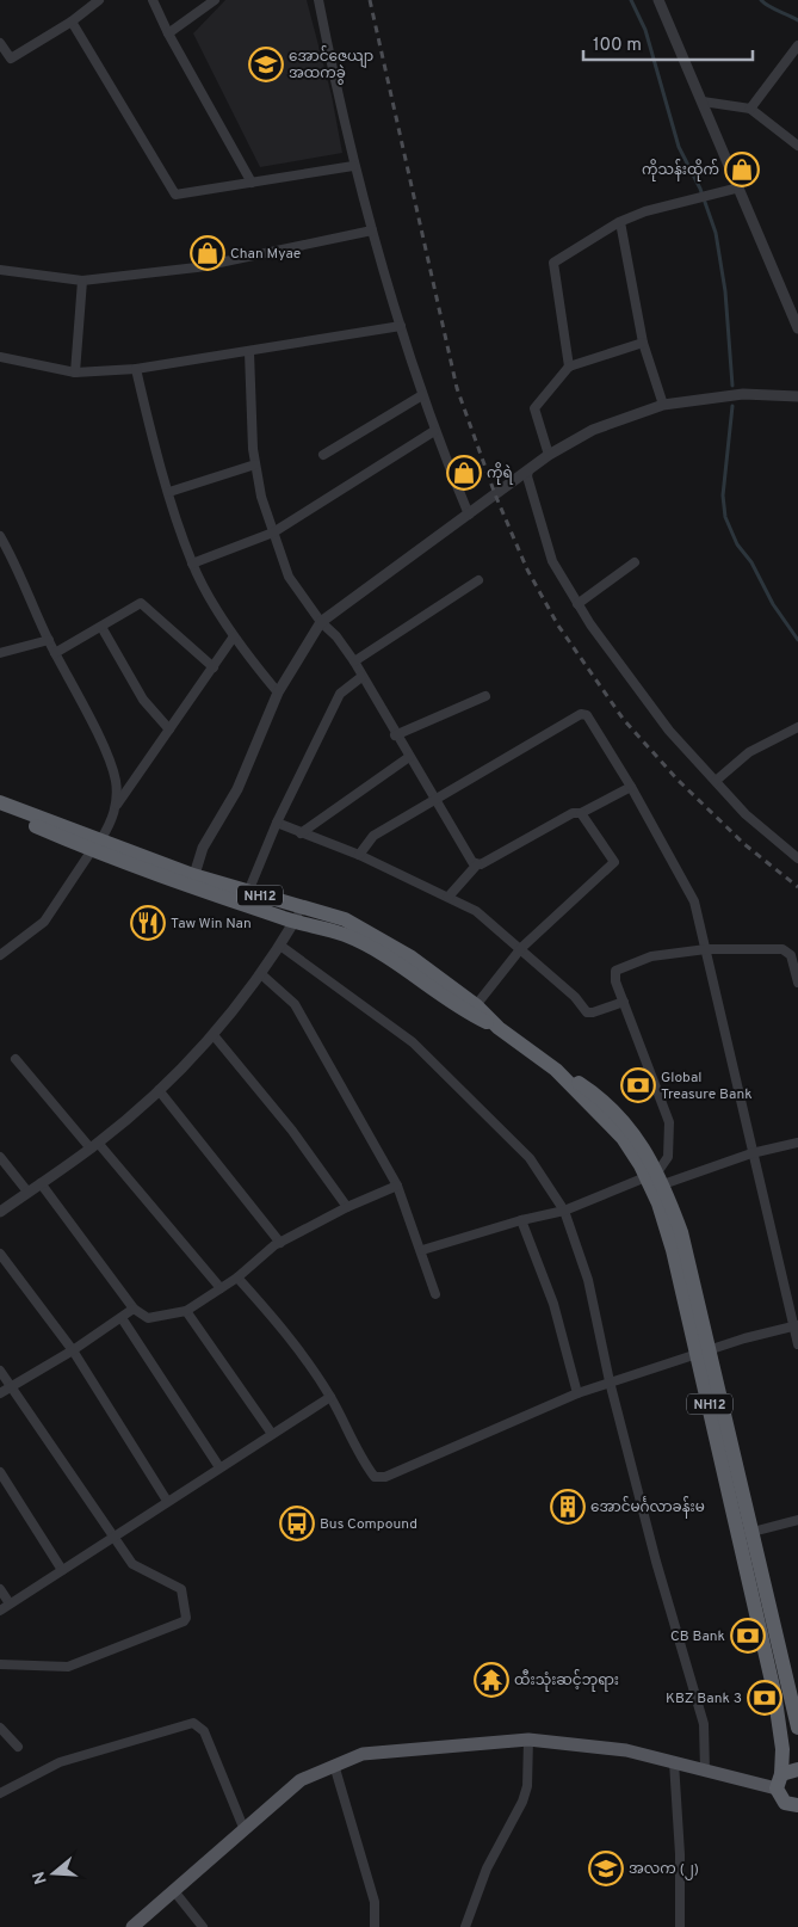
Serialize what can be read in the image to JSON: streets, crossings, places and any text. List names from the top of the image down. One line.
{"streets":{"highway":["NH12"]},"places":{"school or university":["အောင်ဇေယျာ အထကခွဲ","အလက (၂)"],"shop":["ကိုသန်းထိုက်","Chan Myae","ကိုရဲ"],"restaurant":["Taw Win Nan"],"bank":["Global Treasure Bank","CB Bank","KBZ Bank 3"],"building":["အောင်မင်္ဂလာခန်းမ"],"bus stop":["Bus Compound"],"temple":["ထီးသုံးဆင့်ဘုရား"]},"scale_bar":"100 m","north":"left"}
